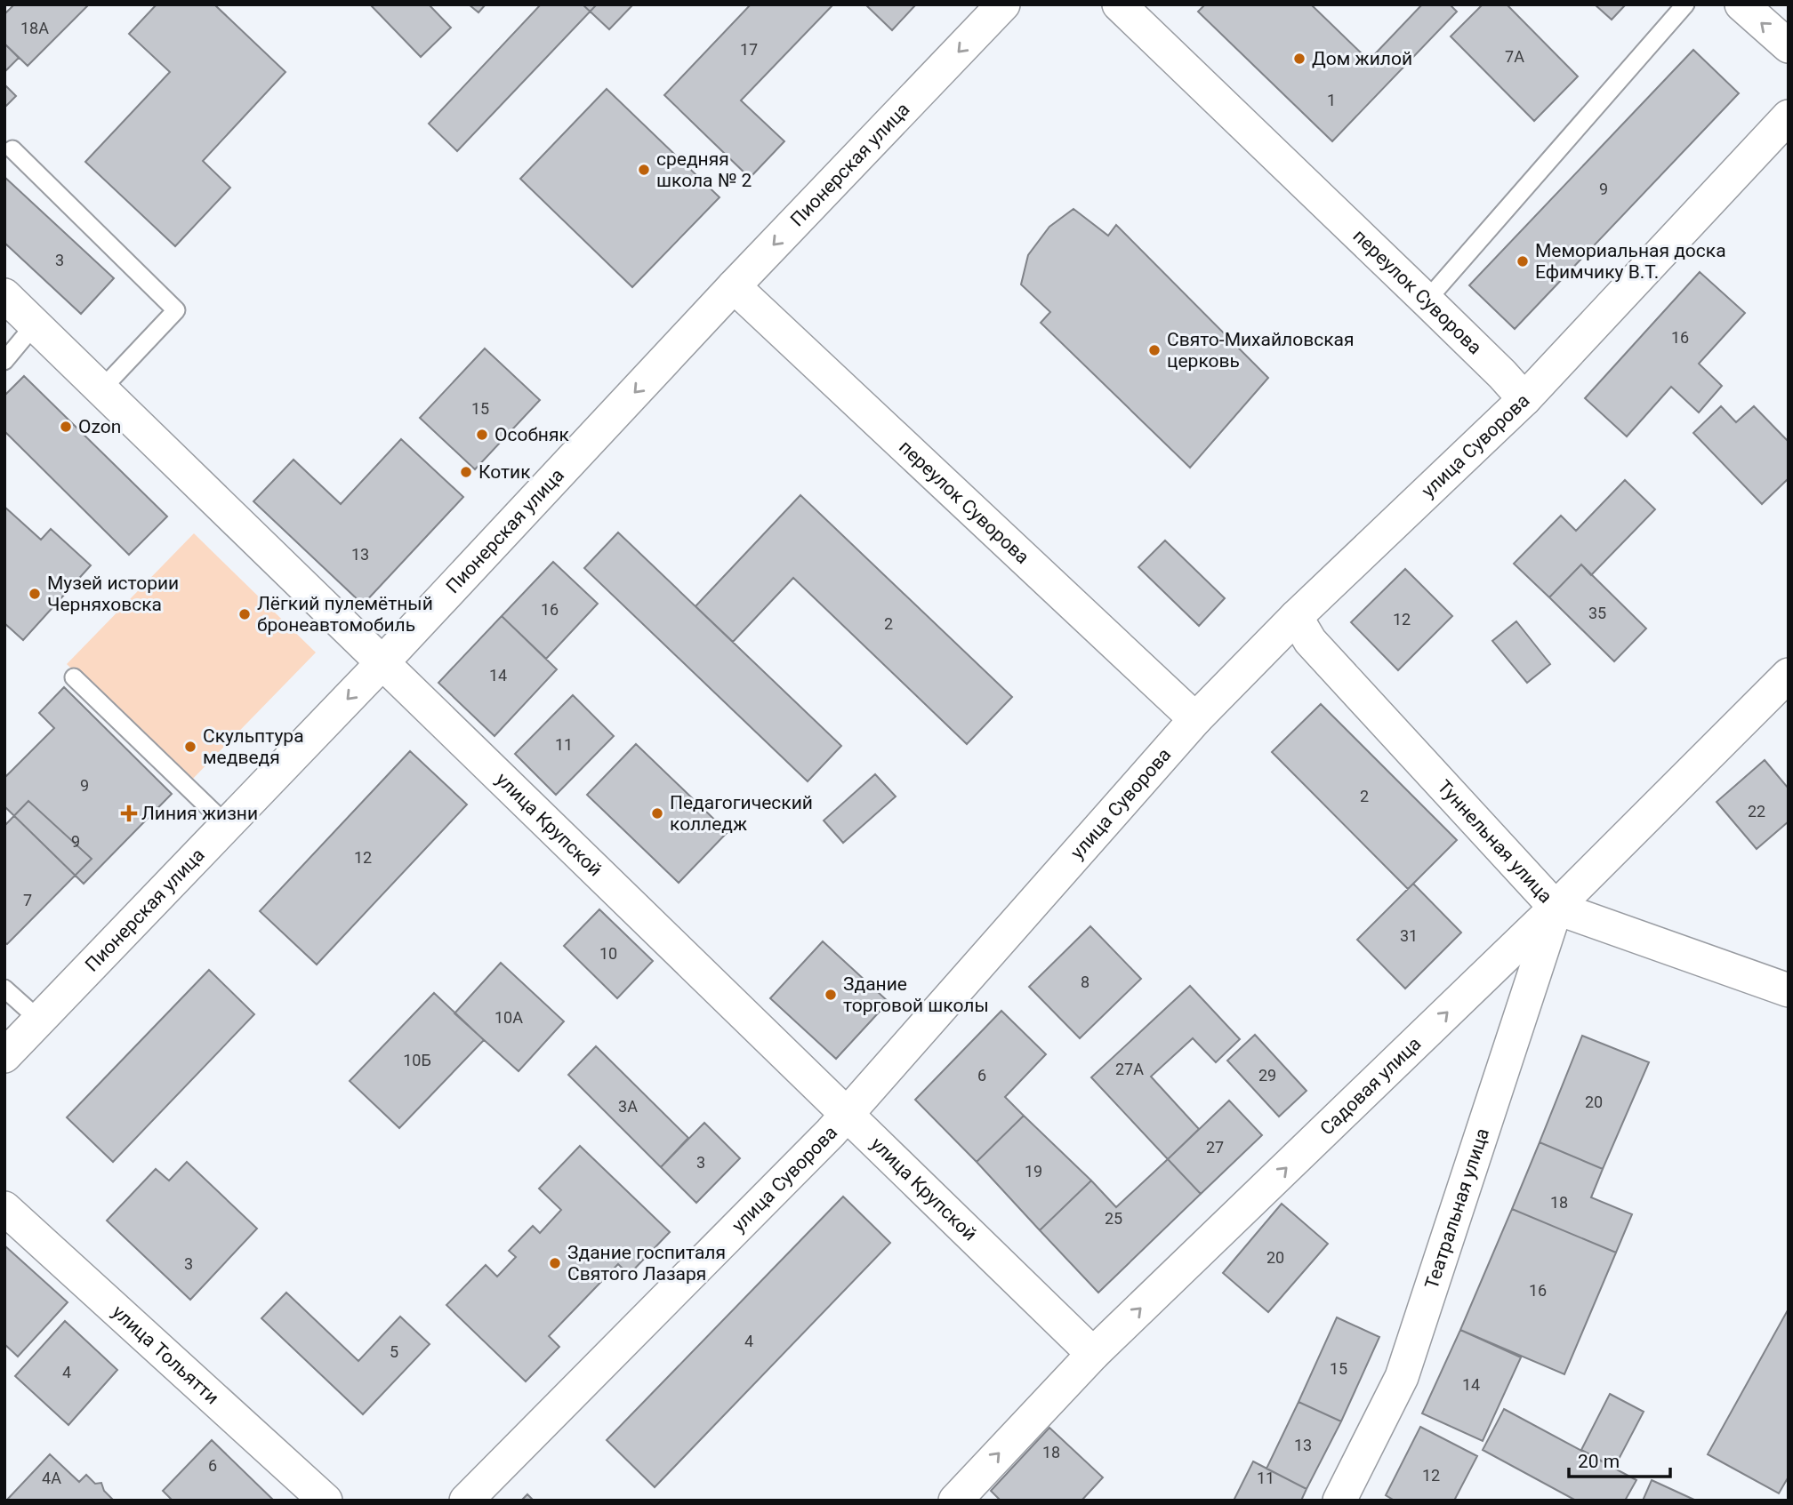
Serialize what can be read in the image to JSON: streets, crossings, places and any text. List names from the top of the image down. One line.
{"streets":{"street":["Пионерская улица","переулок Суворова","улица Суворова","улица Крупской","Туннельная улица","Садовая улица","Театральная улица","улица Тольятти"]},"crossings":[["Пионерская улица","переулок Суворова"],["Пионерская улица","улица Крупской"],["переулок Суворова","улица Суворова"],["улица Суворова","улица Крупской"],["улица Суворова","Туннельная улица"],["улица Крупской","Садовая улица"],["Туннельная улица","Садовая улица"],["Туннельная улица","Театральная улица"],["Садовая улица","Театральная улица"]],"one_way":["Пионерская улица","Садовая улица"],"places":{"other":["Дом жилой","средняя школа № 2","Мемориальная доска Ефимчику В.Т.","Свято-Михайловская церковь","Ozon","Особняк","Котик","Музей истории Черняховска","Лёгкий пулемётный бронеавтомобиль","Скульптура медведя","Педагогический колледж","Здание торговой школы","Здание госпиталя Святого Лазаря"],"health":["Линия жизни"]},"house_numbers":["18А","17","7А","1","9","3","16","15","13","16","35","12","2","14","11","9","2","22","9","12","7","31","10","8","10А","10Б","27А","6","29","20","3А","27","3","19","18","25","20","3","16","4","5","15","4","14","13","18","6","12","4А","11"],"scale_bar":"20 m"}
